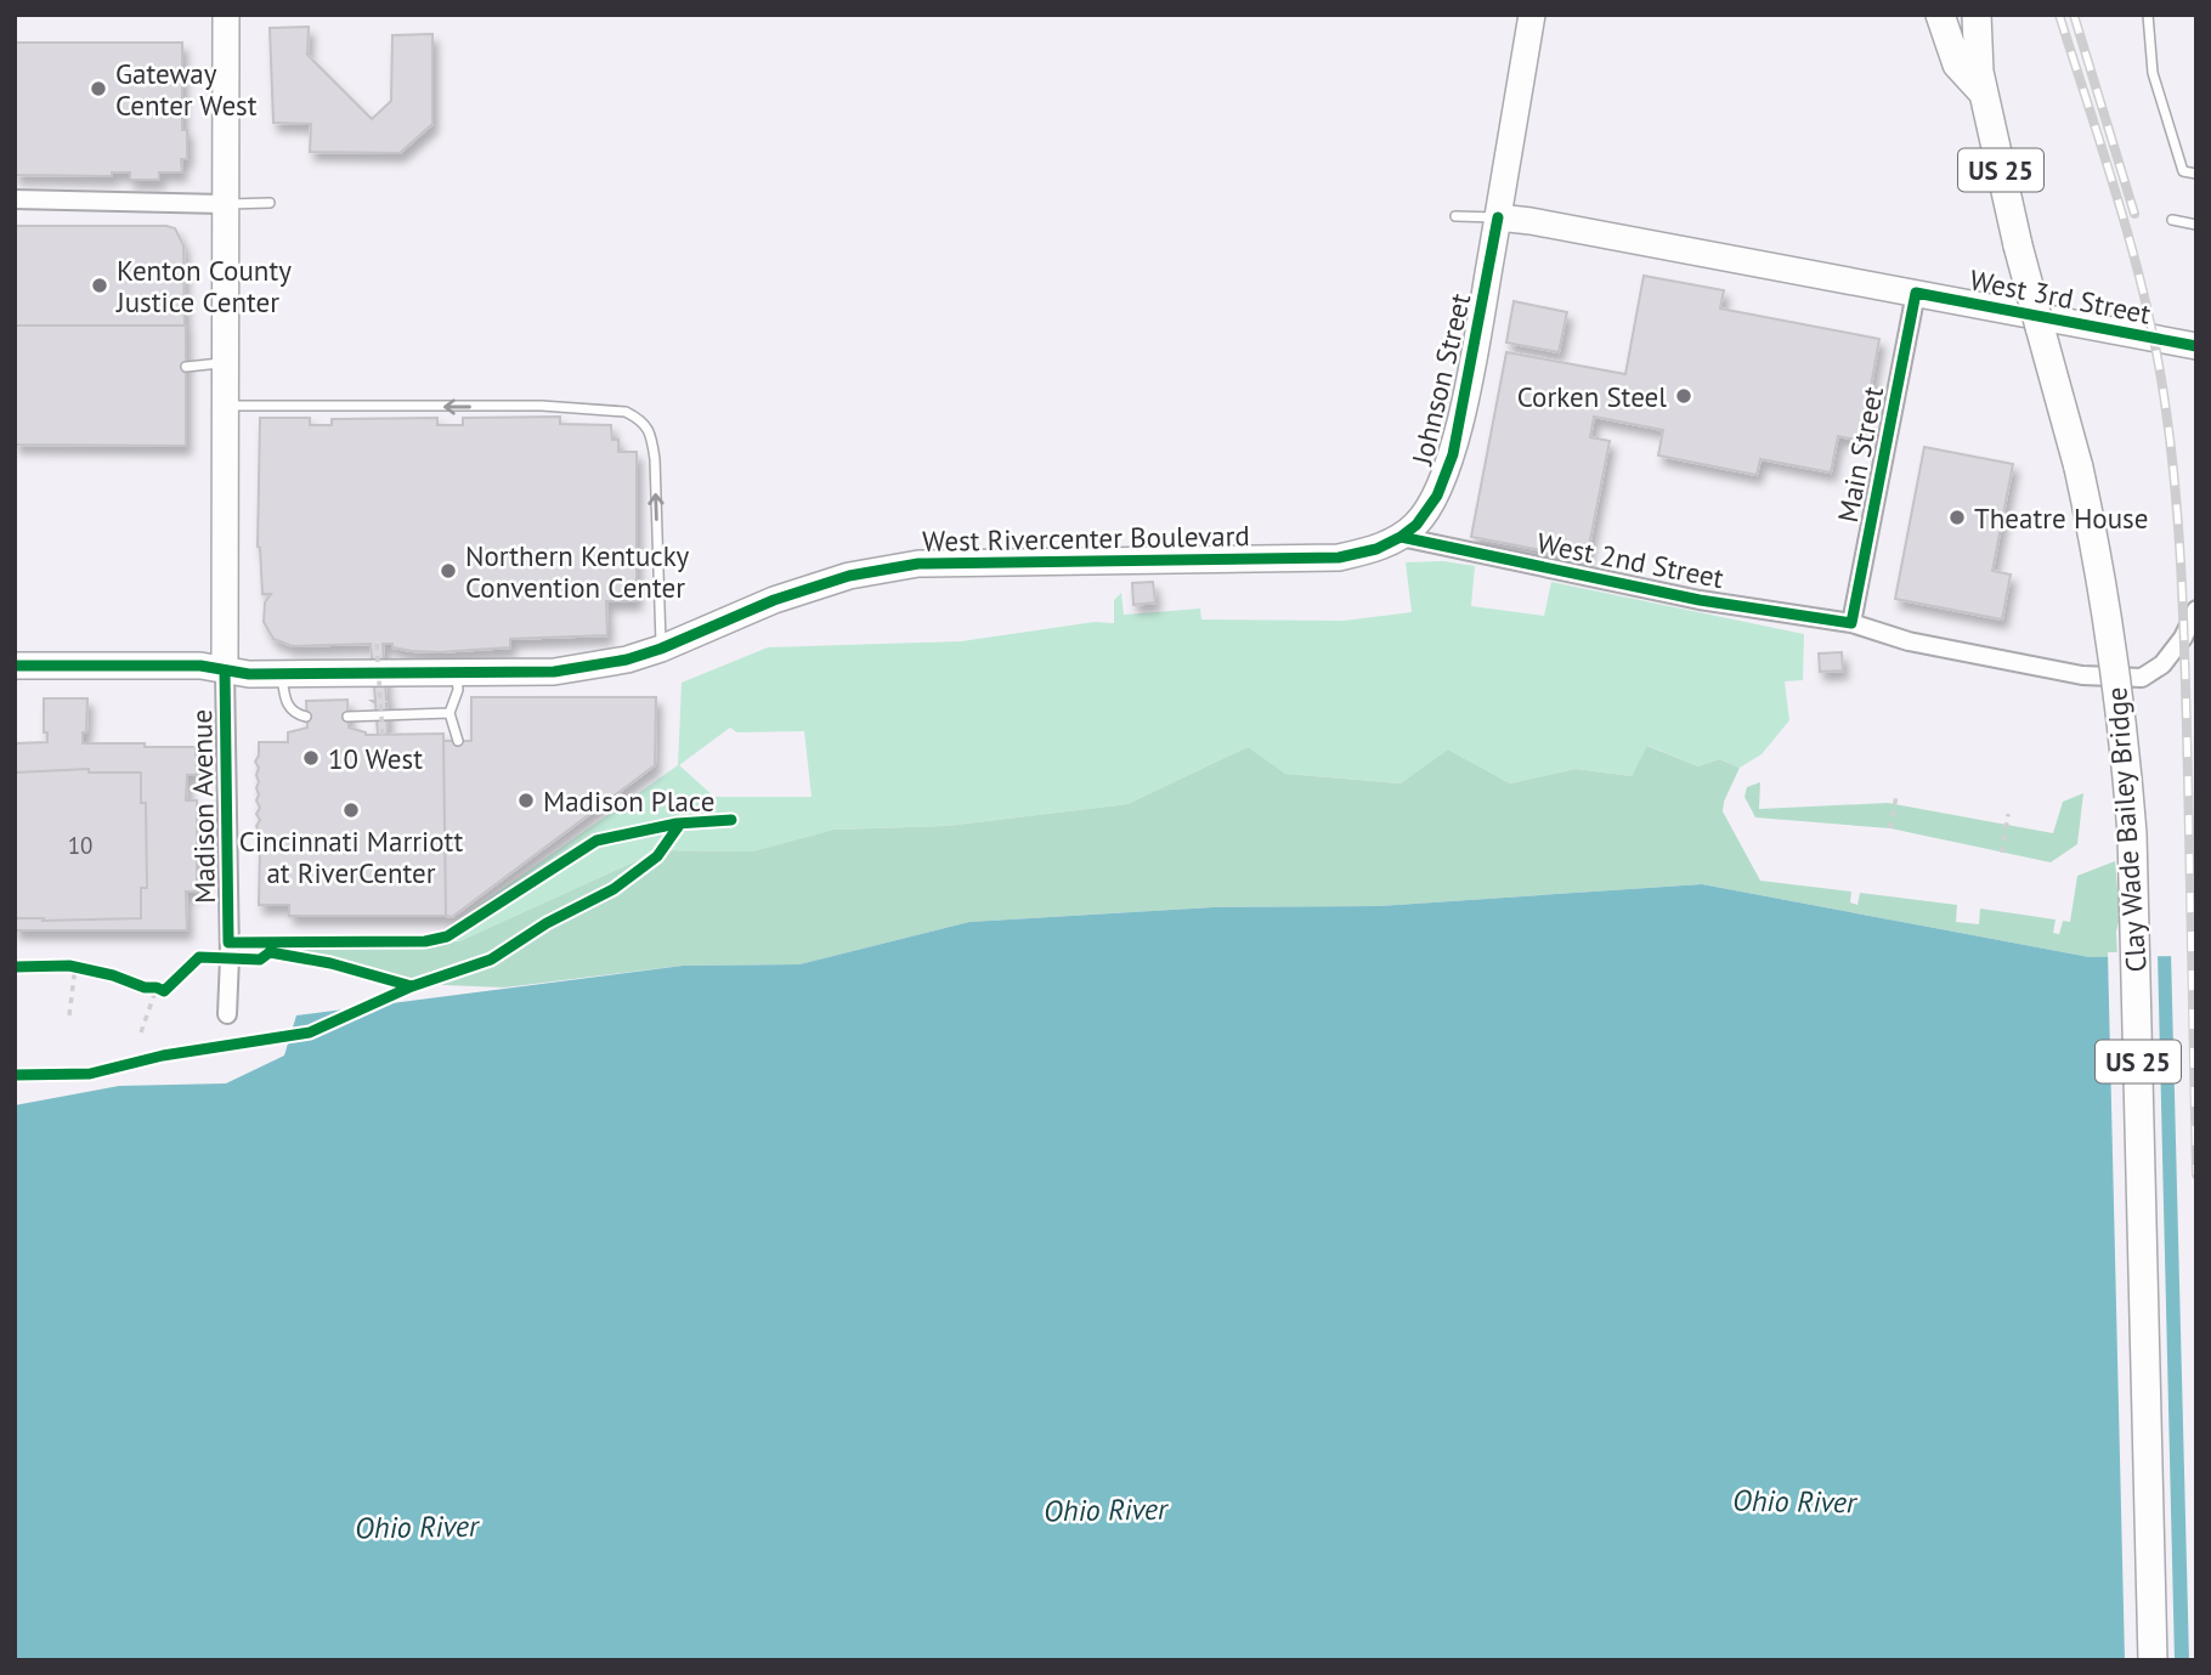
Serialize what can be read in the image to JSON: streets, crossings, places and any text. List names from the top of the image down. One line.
{"streets":{"main road":["US 25","Clay Wade Bailey Bridge"],"street":["West 3rd Street","Johnson Street","Main Street","West Rivercenter Boulevard","West 2nd Street","Madison Avenue"]},"crossings":[["West 3rd Street","Johnson Street"],["West 3rd Street","Main Street"],["Johnson Street","West Rivercenter Boulevard"],["Johnson Street","West 2nd Street"],["Main Street","West 2nd Street"],["West Rivercenter Boulevard","West 2nd Street"],["West Rivercenter Boulevard","Madison Avenue"]],"water":["Ohio River"],"places":["Gateway Center West","Kenton County Justice Center","Corken Steel","Theatre House","Northern Kentucky Convention Center","10 West","Madison Place","Cincinnati Marriott at RiverCenter"],"house_numbers":["10"]}
